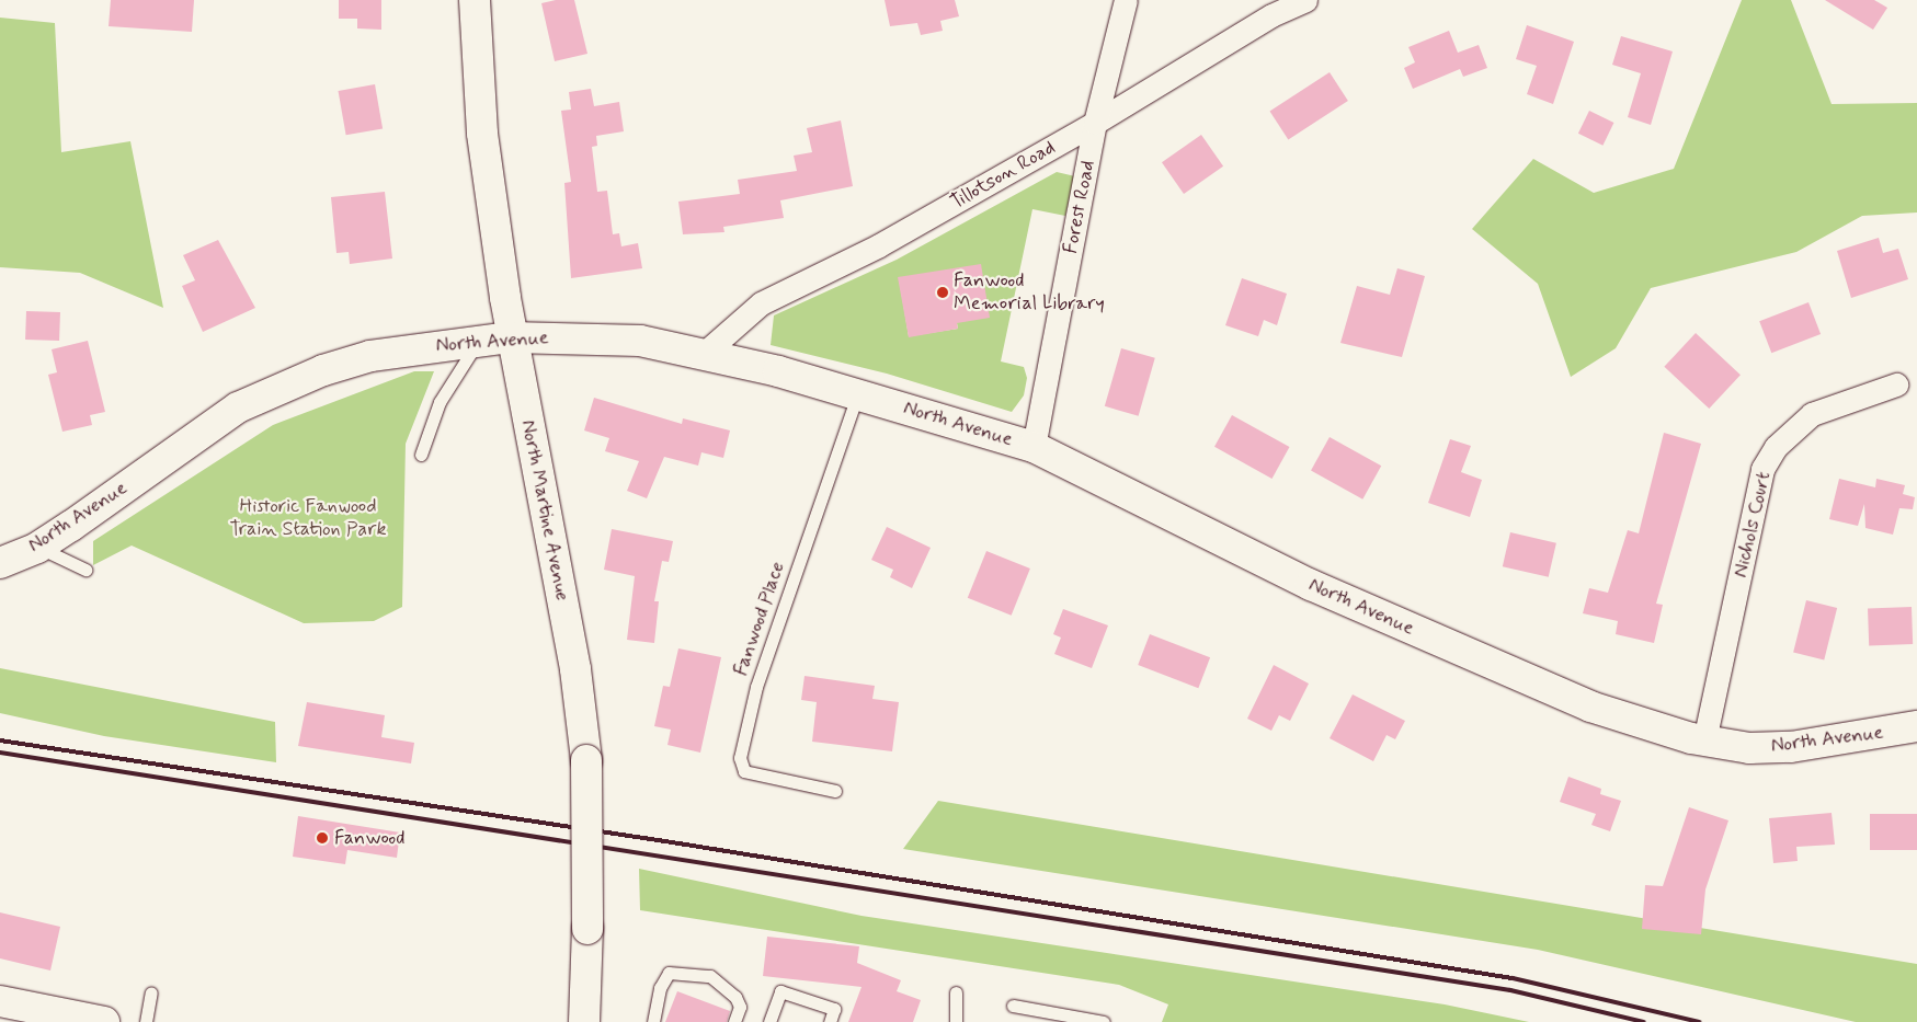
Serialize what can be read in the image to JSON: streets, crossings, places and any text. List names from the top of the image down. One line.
{"streets":{"street":["Tillotson Road","Forest Road","North Avenue","North Martine Avenue","Nichols Court"],"lane":["Fanwood Place"]},"crossings":[["Tillotson Road","Forest Road"],["Tillotson Road","North Avenue"],["Forest Road","North Avenue"],["North Avenue","North Martine Avenue"],["North Avenue","Nichols Court"],["North Avenue","Fanwood Place"]],"parks":["Historic Fanwood Train Station Park"],"places":["Fanwood Memorial Library","Fanwood"]}
